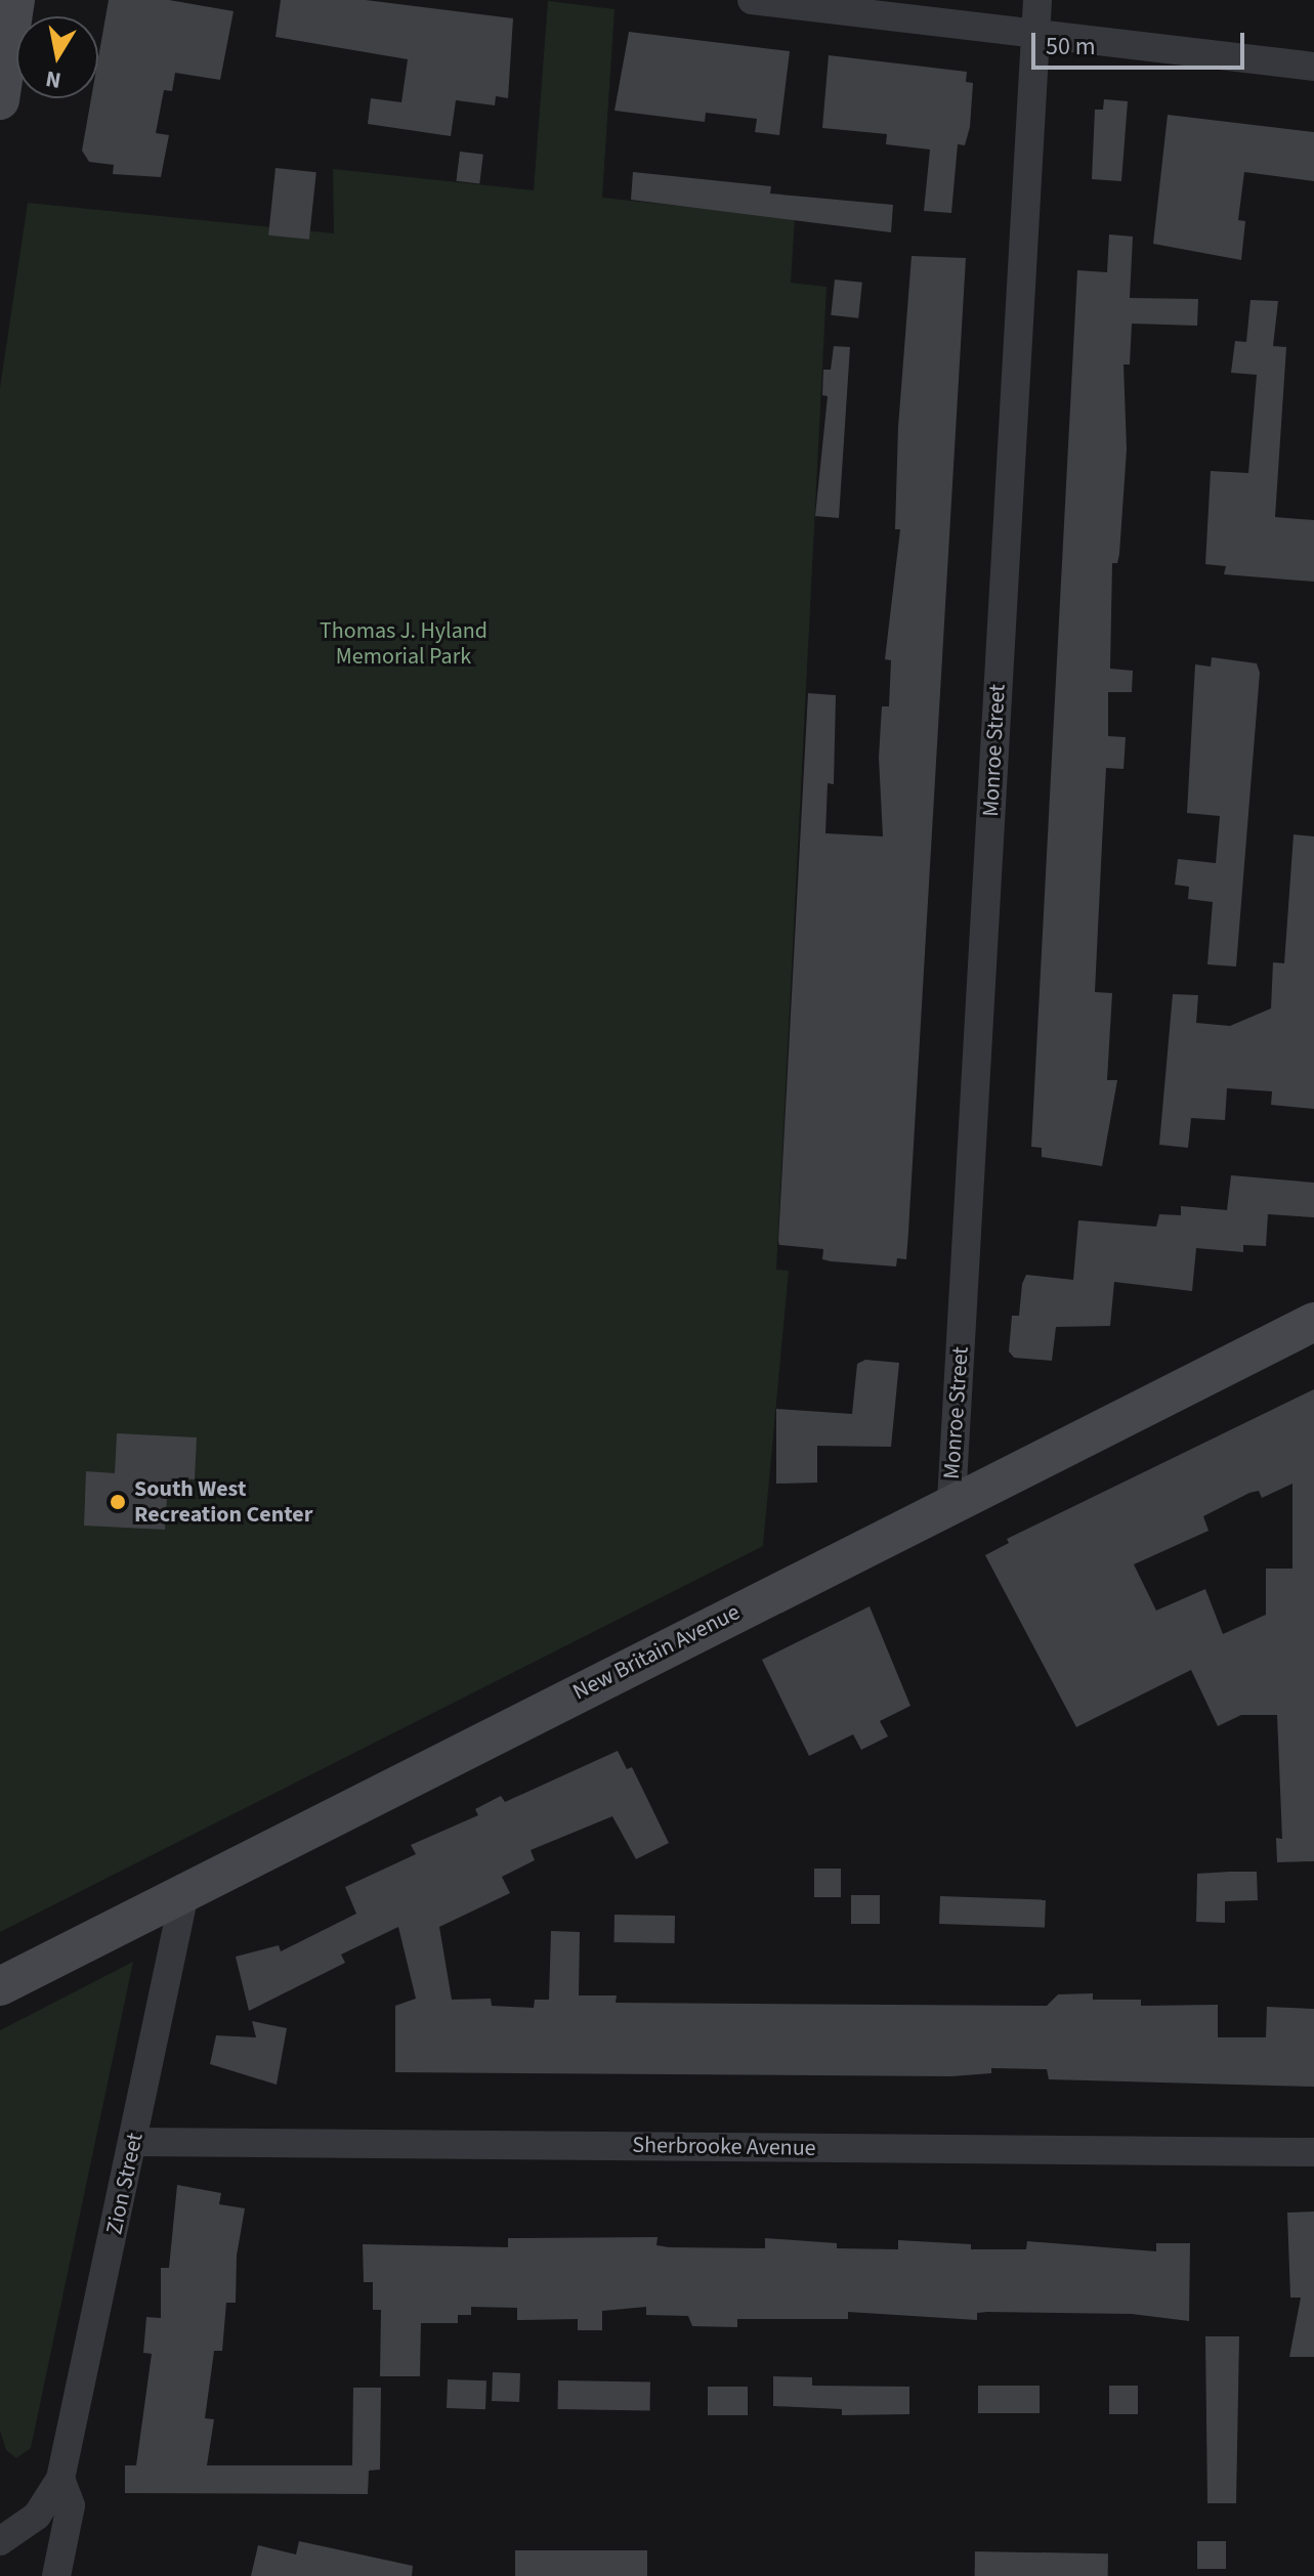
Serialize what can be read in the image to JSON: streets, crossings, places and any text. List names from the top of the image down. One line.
{"streets":{"main road":["New Britain Avenue"],"street":["Monroe Street","Sherbrooke Avenue","Zion Street"]},"crossings":[["Monroe Street","New Britain Avenue"],["New Britain Avenue","Zion Street"],["Sherbrooke Avenue","Zion Street"]],"parks":["Thomas J. Hyland Memorial Park"],"places":["South West Recreation Center"],"scale_bar":"50 m","north":"bottom"}
